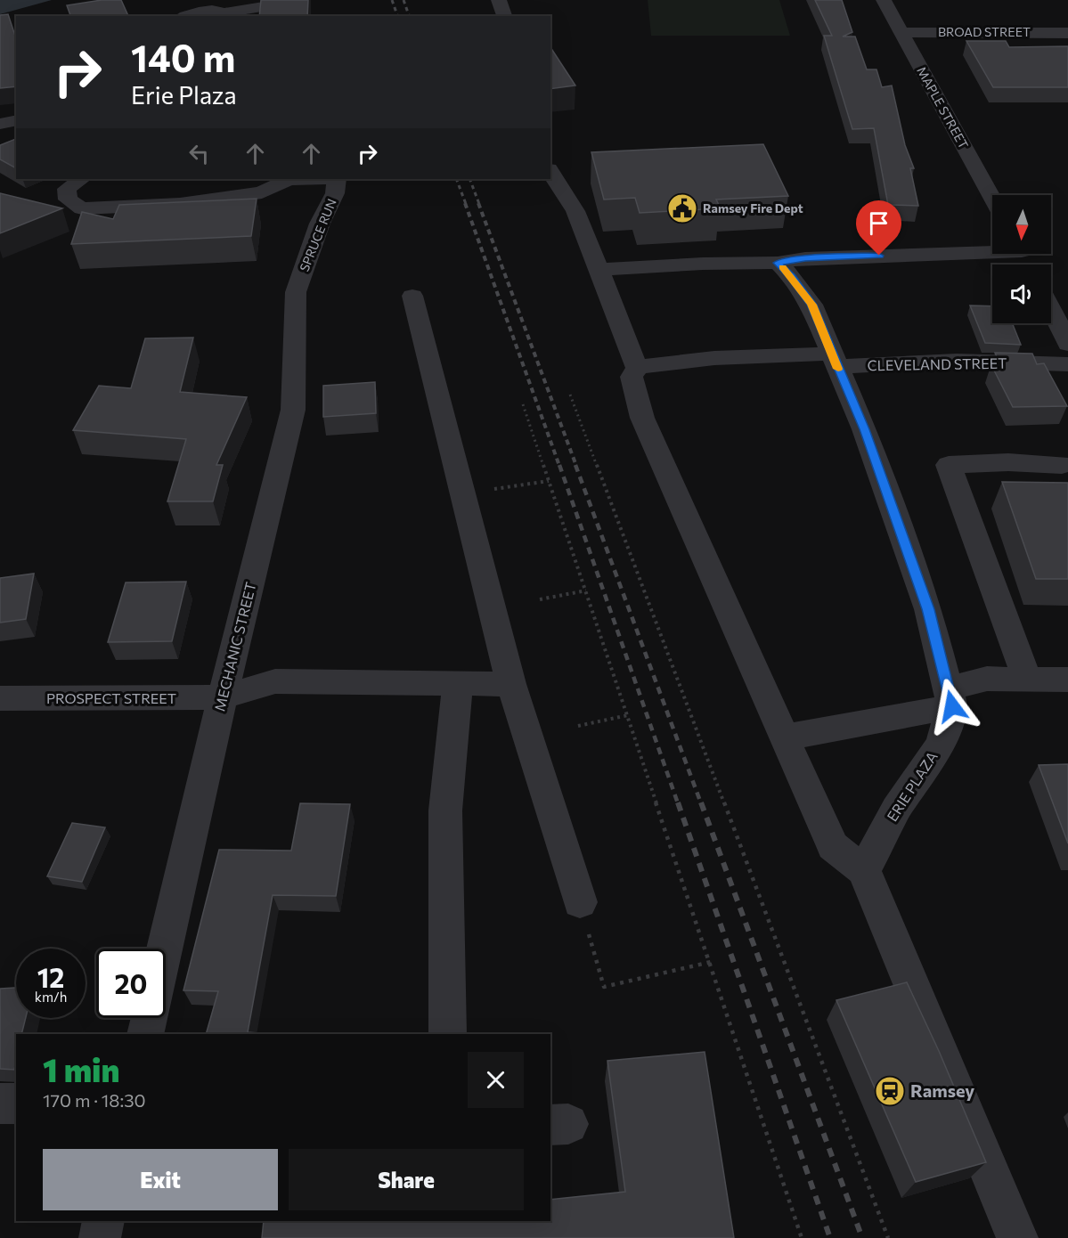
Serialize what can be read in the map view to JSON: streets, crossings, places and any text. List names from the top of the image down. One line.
{"streets":{"street":["BROAD STREET","MAPLE STREET","SPRUCE RUN","CLEVELAND STREET","MECHANIC STREET","PROSPECT STREET","ERIE PLAZA"]},"crossings":[["BROAD STREET","MAPLE STREET"],["SPRUCE RUN","MECHANIC STREET"],["MECHANIC STREET","PROSPECT STREET"]],"places":{"public building":["Ramsey Fire Dept"],"station":["Ramsey"]},"north":"bottom","page":{"turn":["140 m","Erie Plaza"],"speed":"12 km/h","limit":"20","heading":["1 min","170 m · 18:30"],"buttons":["Exit","Share"]}}
